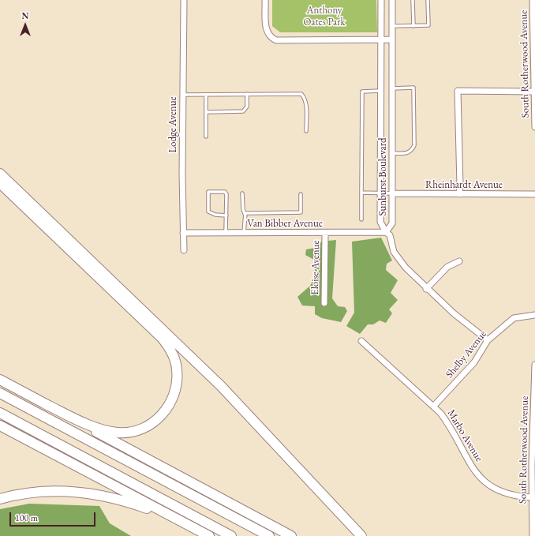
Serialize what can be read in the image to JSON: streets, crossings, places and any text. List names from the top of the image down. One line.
{"streets":{"street":["South Rotherwood Avenue","Lodge Avenue","Sunburst Boulevard","Rheinhardt Avenue","Van Bibber Avenue","Eloise Avenue","Shelby Avenue","Marbo Avenue"]},"crossings":[["South Rotherwood Avenue","Marbo Avenue"],["Lodge Avenue","Van Bibber Avenue"],["Sunburst Boulevard","Rheinhardt Avenue"],["Sunburst Boulevard","Van Bibber Avenue"],["Van Bibber Avenue","Eloise Avenue"],["Shelby Avenue","Marbo Avenue"]],"parks":["Anthony Oates Park"],"scale_bar":"100 m","north":"top"}
